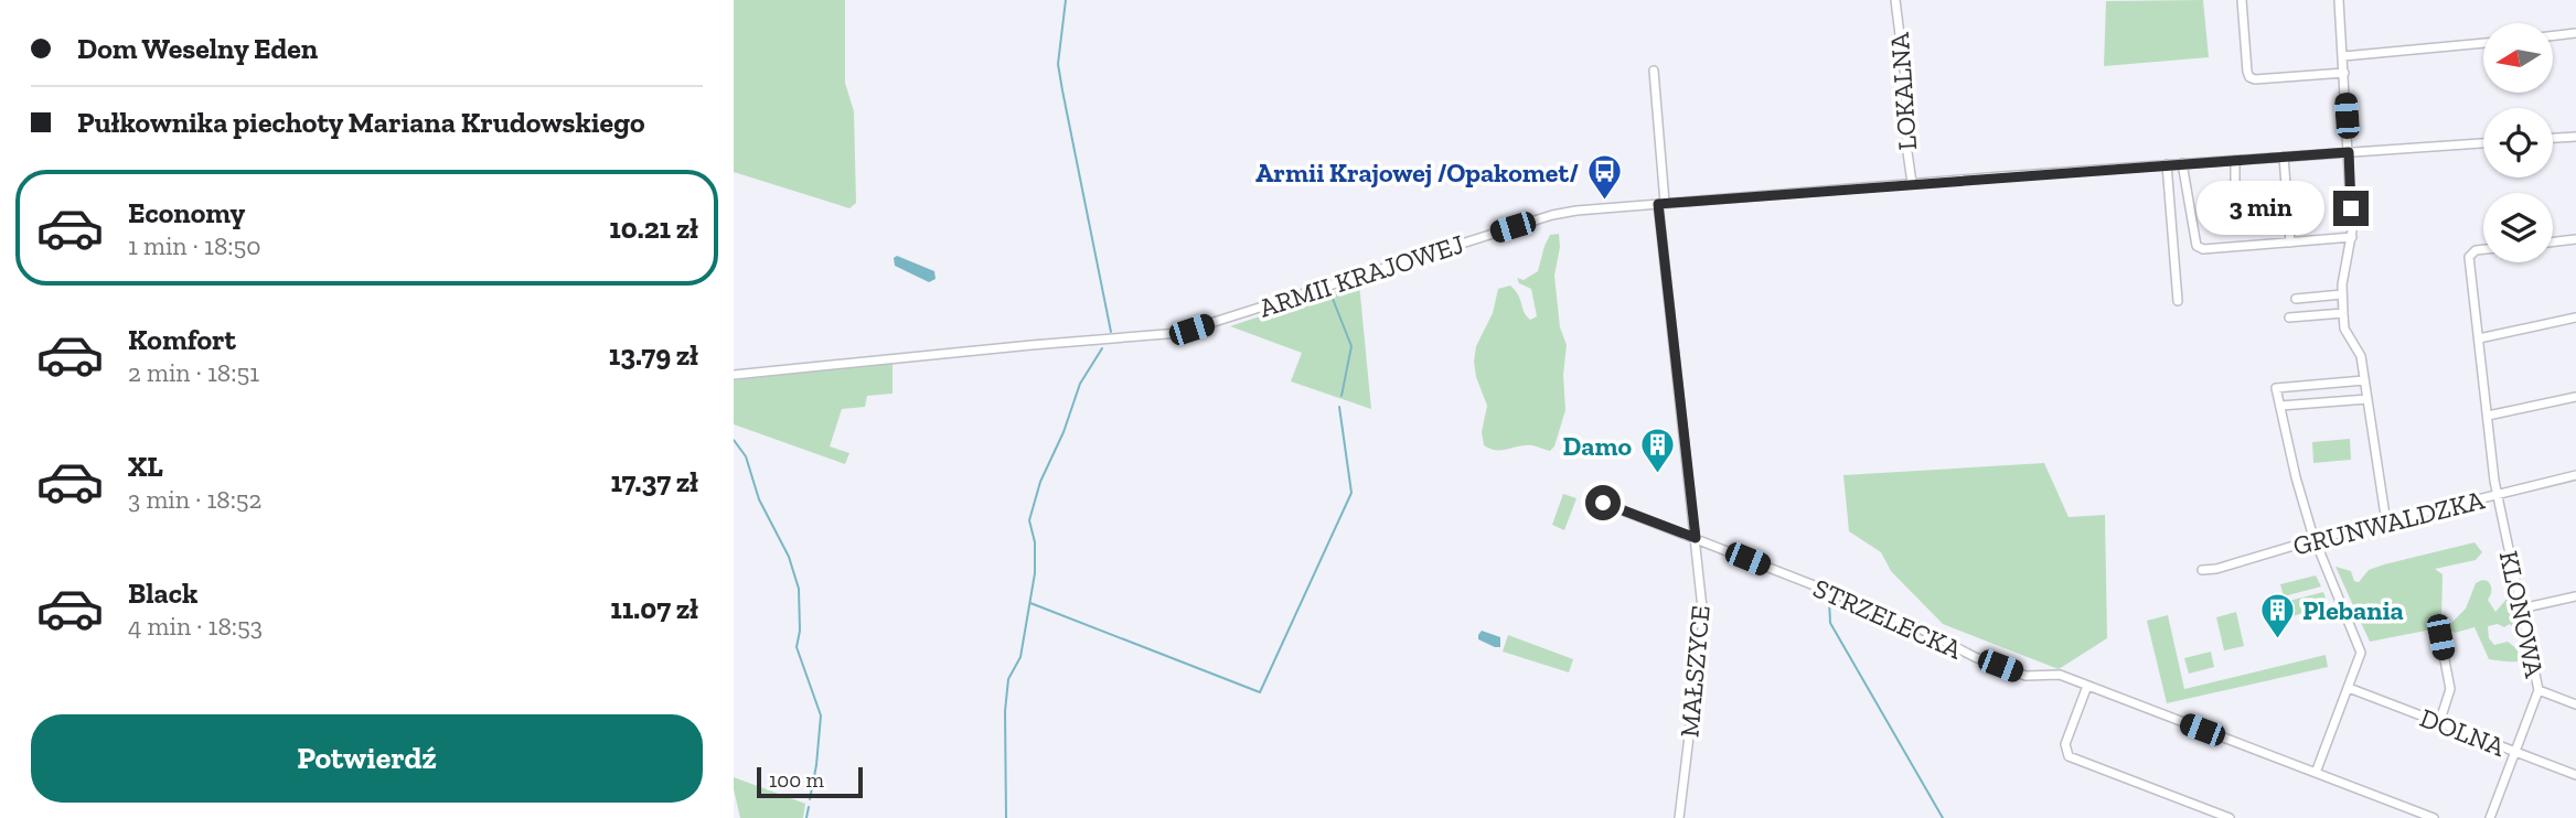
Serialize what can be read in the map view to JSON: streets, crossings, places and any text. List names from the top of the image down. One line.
{"streets":{"street":["LOKALNA","ARMII KRAJOWEJ","GRUNWALDZKA","KLONOWA","STRZELECKA","MAŁSZYCE","DOLNA"]},"crossings":[["LOKALNA","ARMII KRAJOWEJ"],["ARMII KRAJOWEJ","MAŁSZYCE"],["GRUNWALDZKA","KLONOWA"],["KLONOWA","DOLNA"],["STRZELECKA","MAŁSZYCE"]],"places":{"bus stop":["Armii Krajowej /Opakomet/"],"building":["Damo","Plebania"]},"scale_bar":"100 m","north":"left","page":{"banner":["Dom Weselny Eden","Pułkownika piechoty Mariana Krudowskiego"],"list":[{"name":"Economy","note":"1 min · 18:50","value":"10.21 zł"},{"name":"Komfort","note":"2 min · 18:51","value":"13.79 zł"},{"name":"XL","note":"3 min · 18:52","value":"17.37 zł"},{"name":"Black","note":"4 min · 18:53","value":"11.07 zł"}],"bubble":"3 min","buttons":"Potwierdź","scale":"100 m"}}
